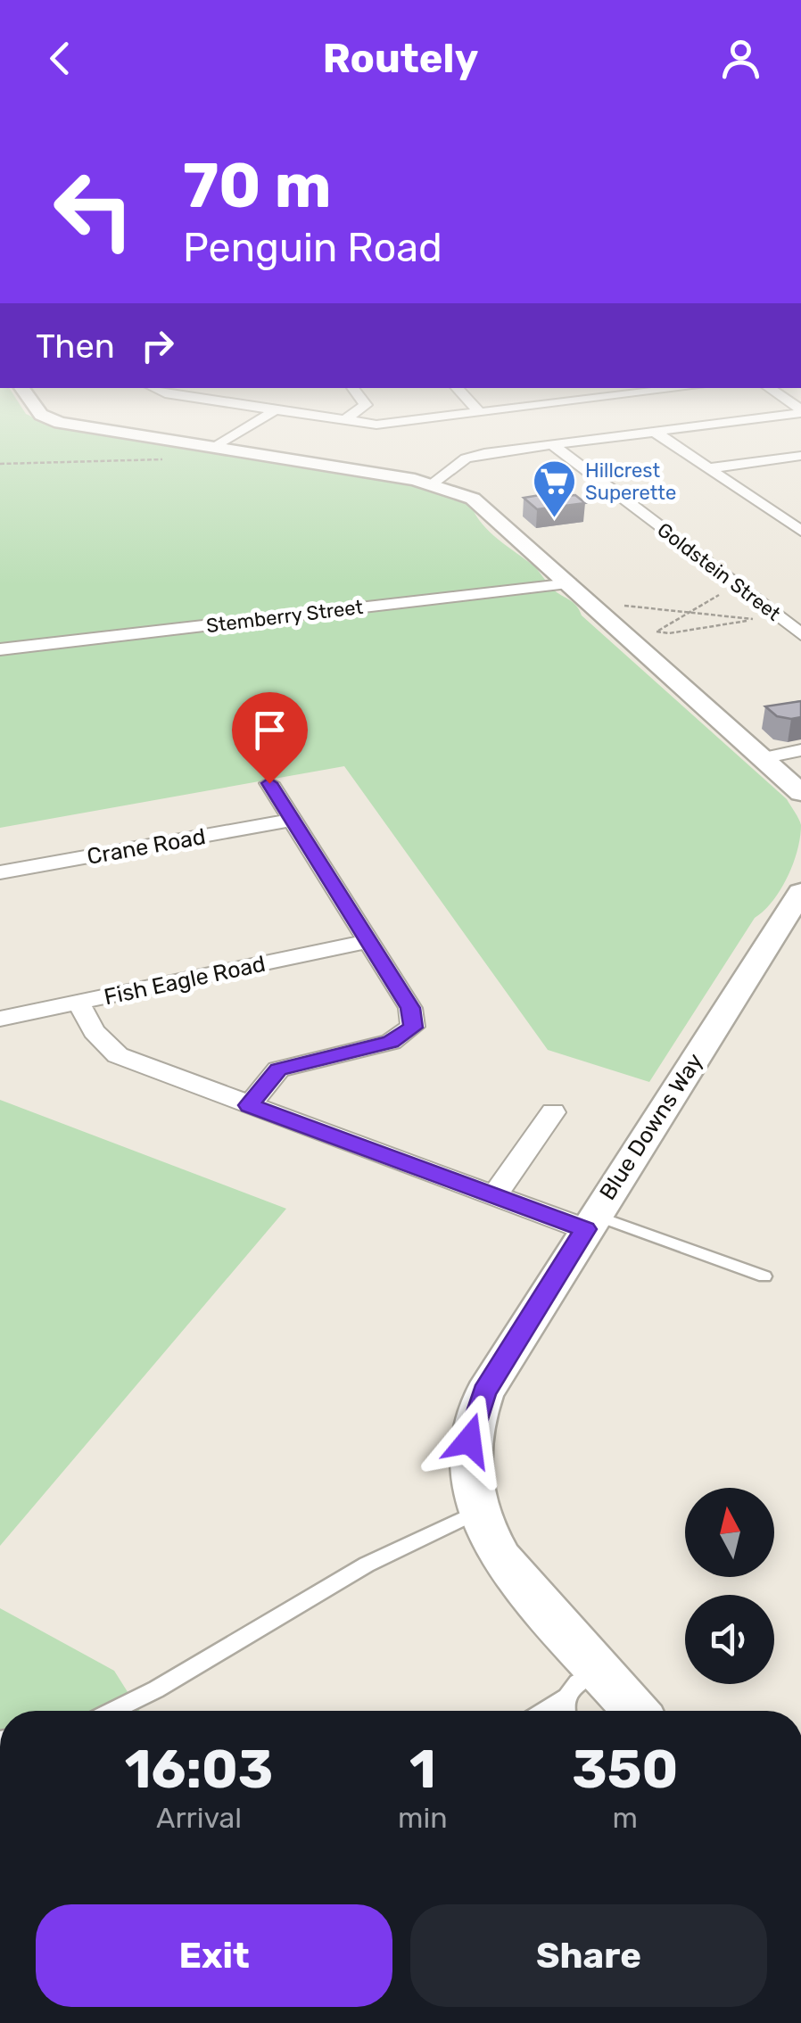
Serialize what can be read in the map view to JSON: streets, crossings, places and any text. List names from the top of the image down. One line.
{"streets":{"street":["Goldstein Street","Stemberry Street","Crane Road","Fish Eagle Road","Blue Downs Way"]},"places":{"supermarket":["Hillcrest Superette"]},"north":"top","page":{"header":"Routely","turn":["70 m","Penguin Road"],"then":"Then","eta":["16:03","Arrival","1","min","350","m"],"buttons":["Exit","Share"]}}
